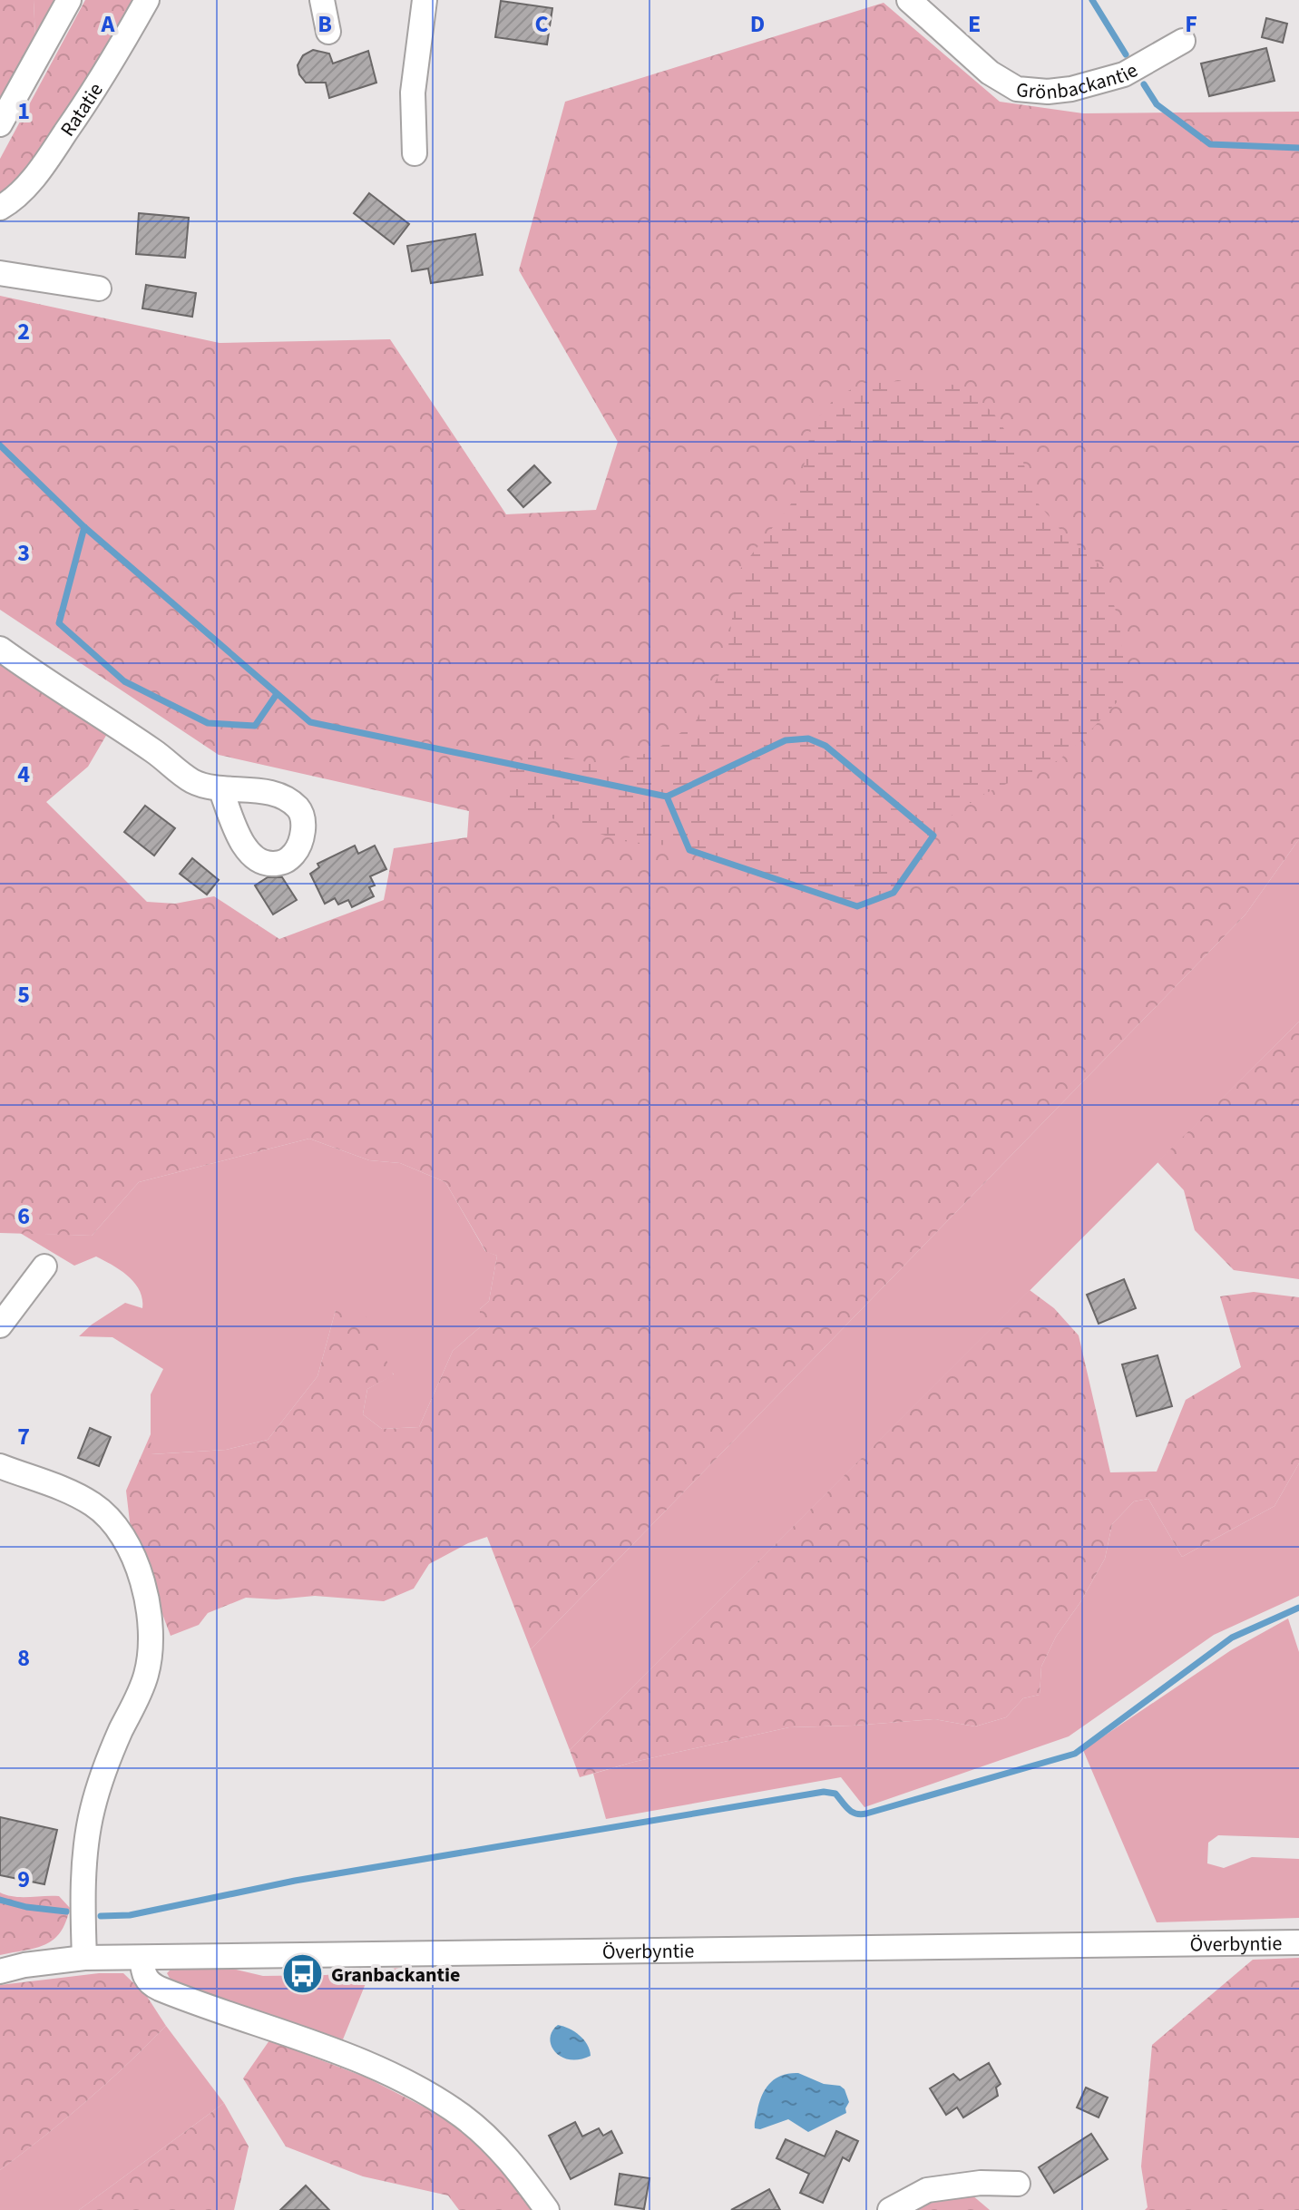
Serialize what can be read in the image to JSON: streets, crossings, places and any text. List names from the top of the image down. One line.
{"streets":{"street":["Grönbackantie","Ratatie","Överbyntie"]},"places":{"bus stop":["Granbackantie"]},"grid":{"columns":["A","B","C","D","E","F"],"rows":["1","2","3","4","5","6","7","8","9"]}}
